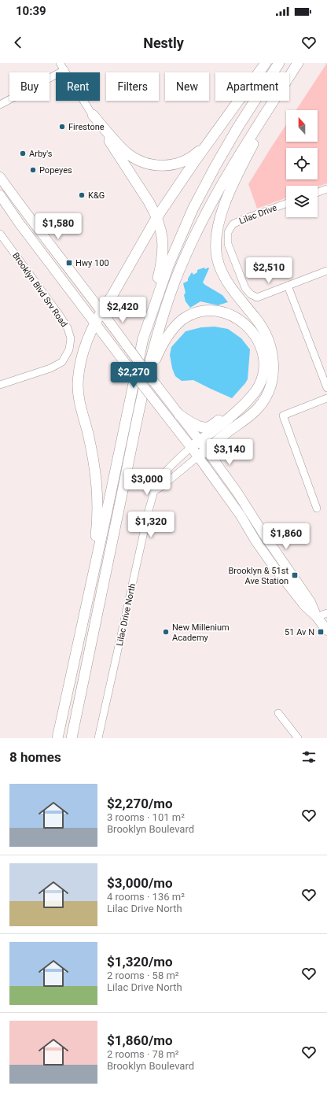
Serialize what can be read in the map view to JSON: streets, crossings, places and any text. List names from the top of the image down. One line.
{"streets":{"street":["Lilac Drive","Brooklyn Blvd Srv Road","Lilac Drive North"]},"places":{"other":["Firestone","Arby's","Popeyes","K&G","New Millenium Academy"],"transit":["Hwy 100","Brooklyn & 51st Ave Station","51 Av N"]},"north":"top","page":{"status":"10:39","header":"Nestly","chip":["Buy","Rent","Filters","New","Apartment"],"price":["$1,580","$2,510","$2,420","$2,270","$3,140","$3,000","$1,320","$1,860"],"heading":"8 homes","list":[{"name":"$2,270/mo","note":"3 rooms · 101 m² · Brooklyn Boulevard"},{"name":"$3,000/mo","note":"4 rooms · 136 m² · Lilac Drive North"},{"name":"$1,320/mo","note":"2 rooms · 58 m² · Lilac Drive North"},{"name":"$1,860/mo","note":"2 rooms · 78 m² · Brooklyn Boulevard"}]}}
